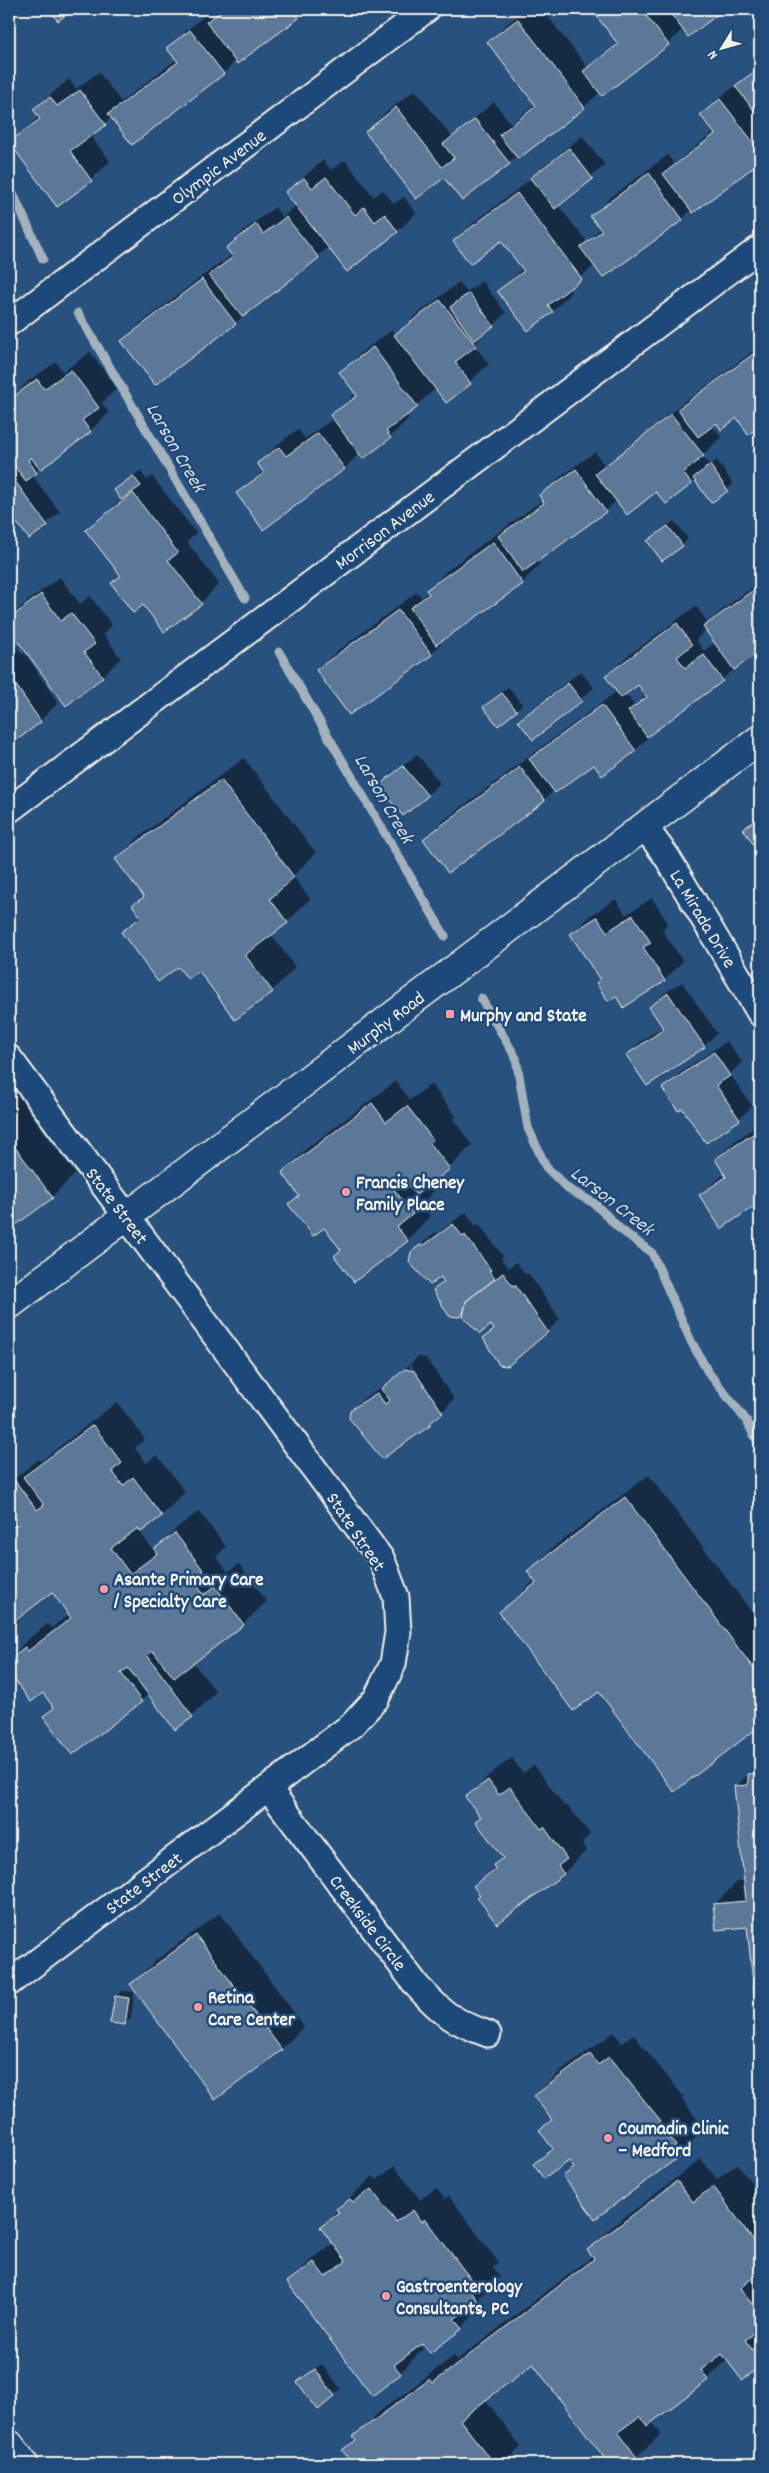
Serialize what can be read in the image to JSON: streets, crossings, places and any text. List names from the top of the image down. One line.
{"streets":{"street":["Olympic Avenue","Morrison Avenue","La Mirada Drive","Murphy Road","State Street","Creekside Circle"]},"crossings":[["La Mirada Drive","Murphy Road"],["Murphy Road","State Street"],["State Street","Creekside Circle"]],"water":["Larson Creek"],"places":{"transit":["Murphy and State"],"other":["Francis Cheney Family Place","Asante Primary Care / Specialty Care","Retina Care Center","Coumadin Clinic – Medford","Gastroenterology Consultants, PC"]},"north":"bottom left"}
